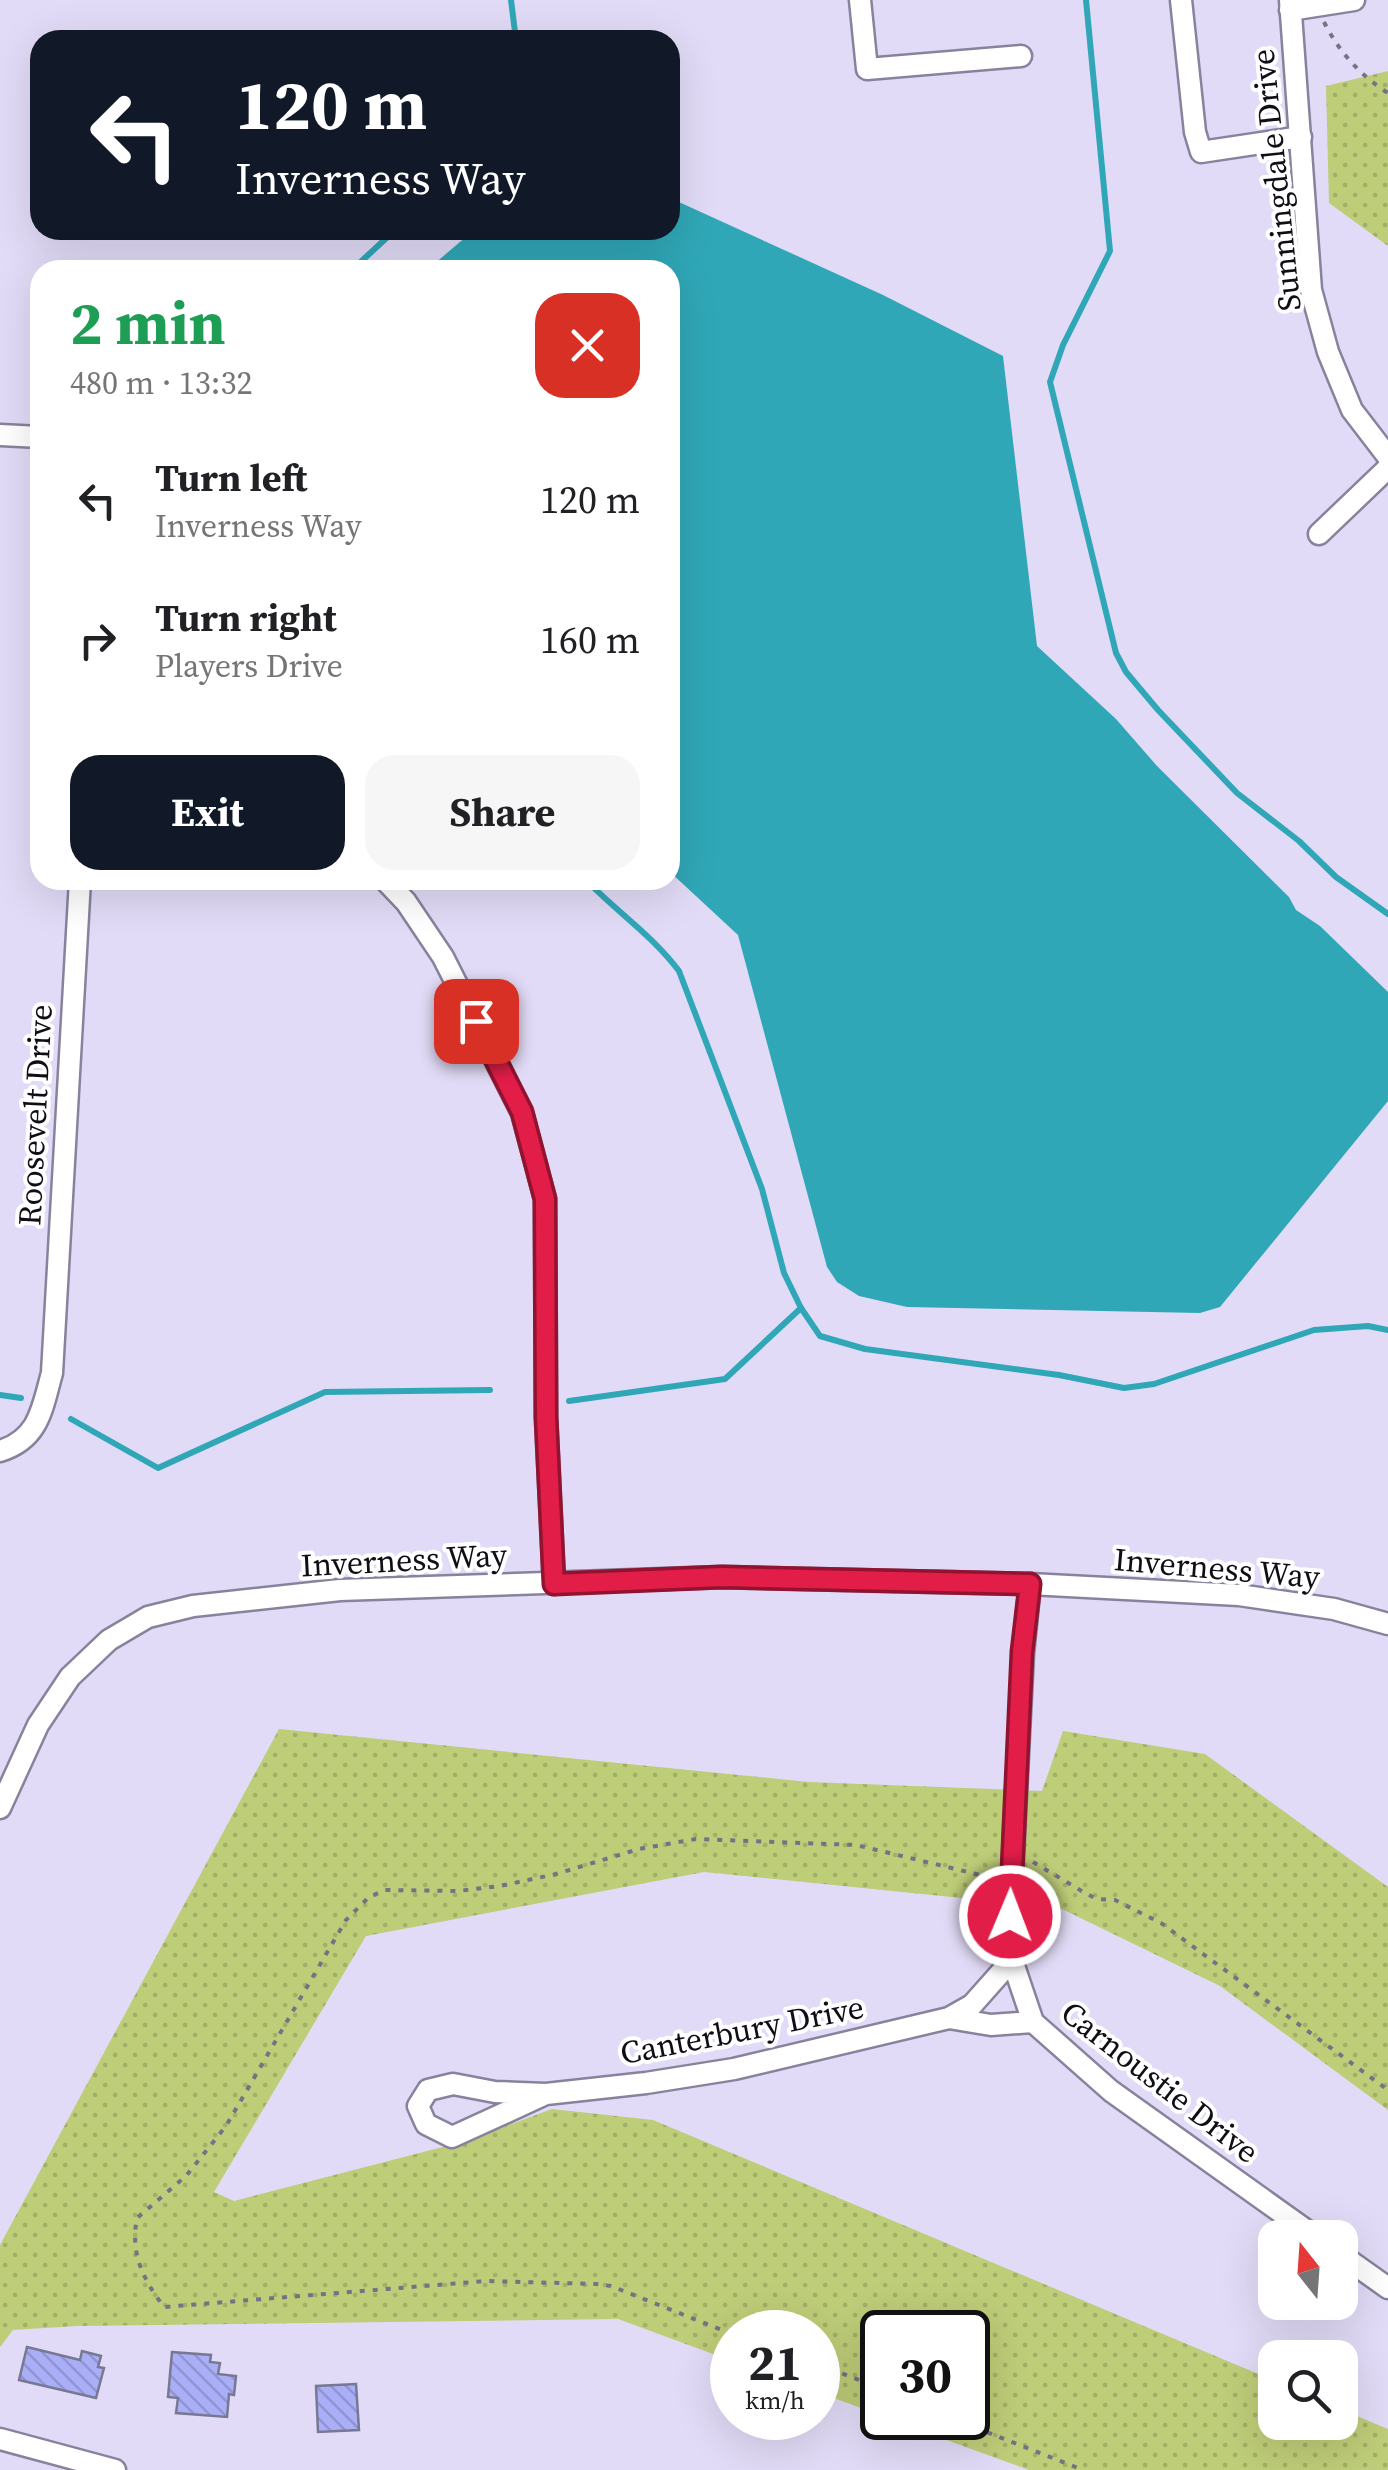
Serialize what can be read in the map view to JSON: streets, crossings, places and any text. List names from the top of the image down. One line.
{"streets":{"street":["Sunningdale Drive","Roosevelt Drive","Inverness Way","Canterbury Drive","Carnoustie Drive"]},"crossings":[["Inverness Way","Carnoustie Drive"],["Canterbury Drive","Carnoustie Drive"]],"north":"top","page":{"turn":["120 m","Inverness Way"],"heading":["2 min","480 m · 13:32"],"list":[{"name":"Turn left","note":"Inverness Way","value":"120 m"},{"name":"Turn right","note":"Players Drive","value":"160 m"}],"buttons":["Exit","Share"],"speed":"21 km/h","limit":"30"}}
